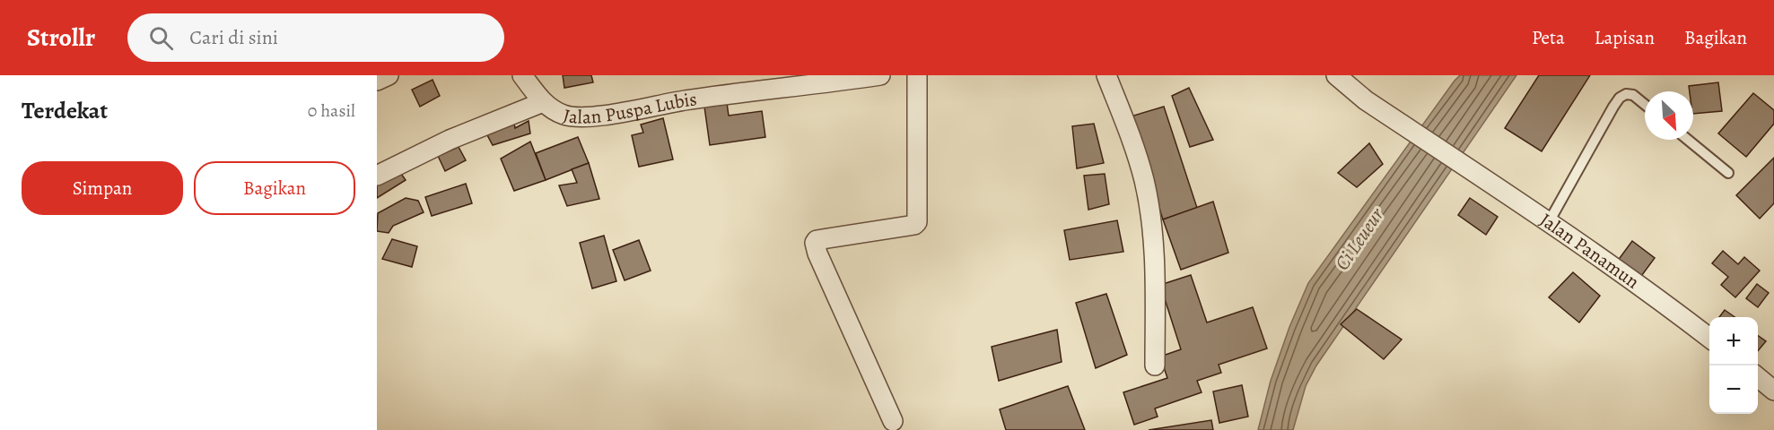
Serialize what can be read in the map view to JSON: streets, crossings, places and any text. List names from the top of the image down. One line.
{"streets":{"street":["Jalan Puspa Lubis","Jalan Panamun"]},"water":["Ci Leueur"],"north":"bottom right","page":{"header":"Strollr","search":"Cari di sini","nav":["Peta","Lapisan","Bagikan"],"heading":["Terdekat","0 hasil"],"buttons":["Simpan","Bagikan"],"map_buttons":["+","−"]}}
